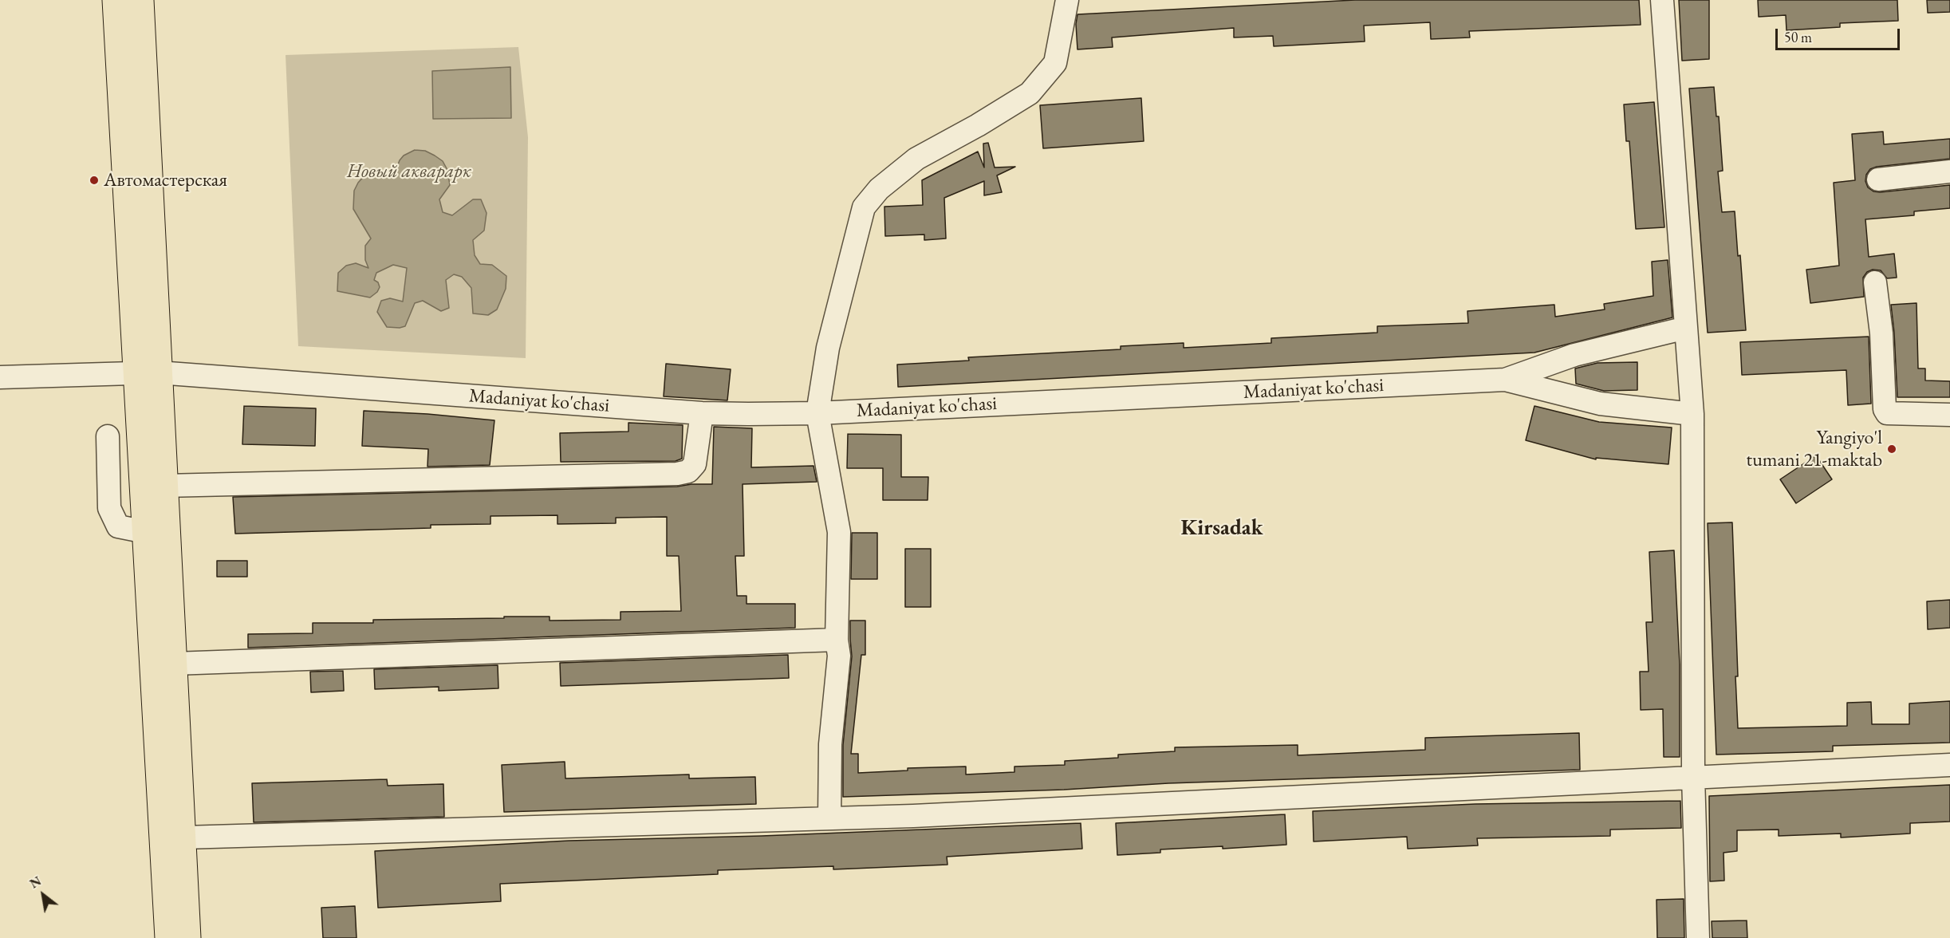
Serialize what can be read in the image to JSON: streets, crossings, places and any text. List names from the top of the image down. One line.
{"streets":{"street":["Madaniyat ko'chasi"]},"districts":["Kirsadak"],"parks":["Новый акварарк"],"places":["Автомастерская","Yangiyo'l tumani 21-maktab"],"scale_bar":"50 m","north":"top left"}
